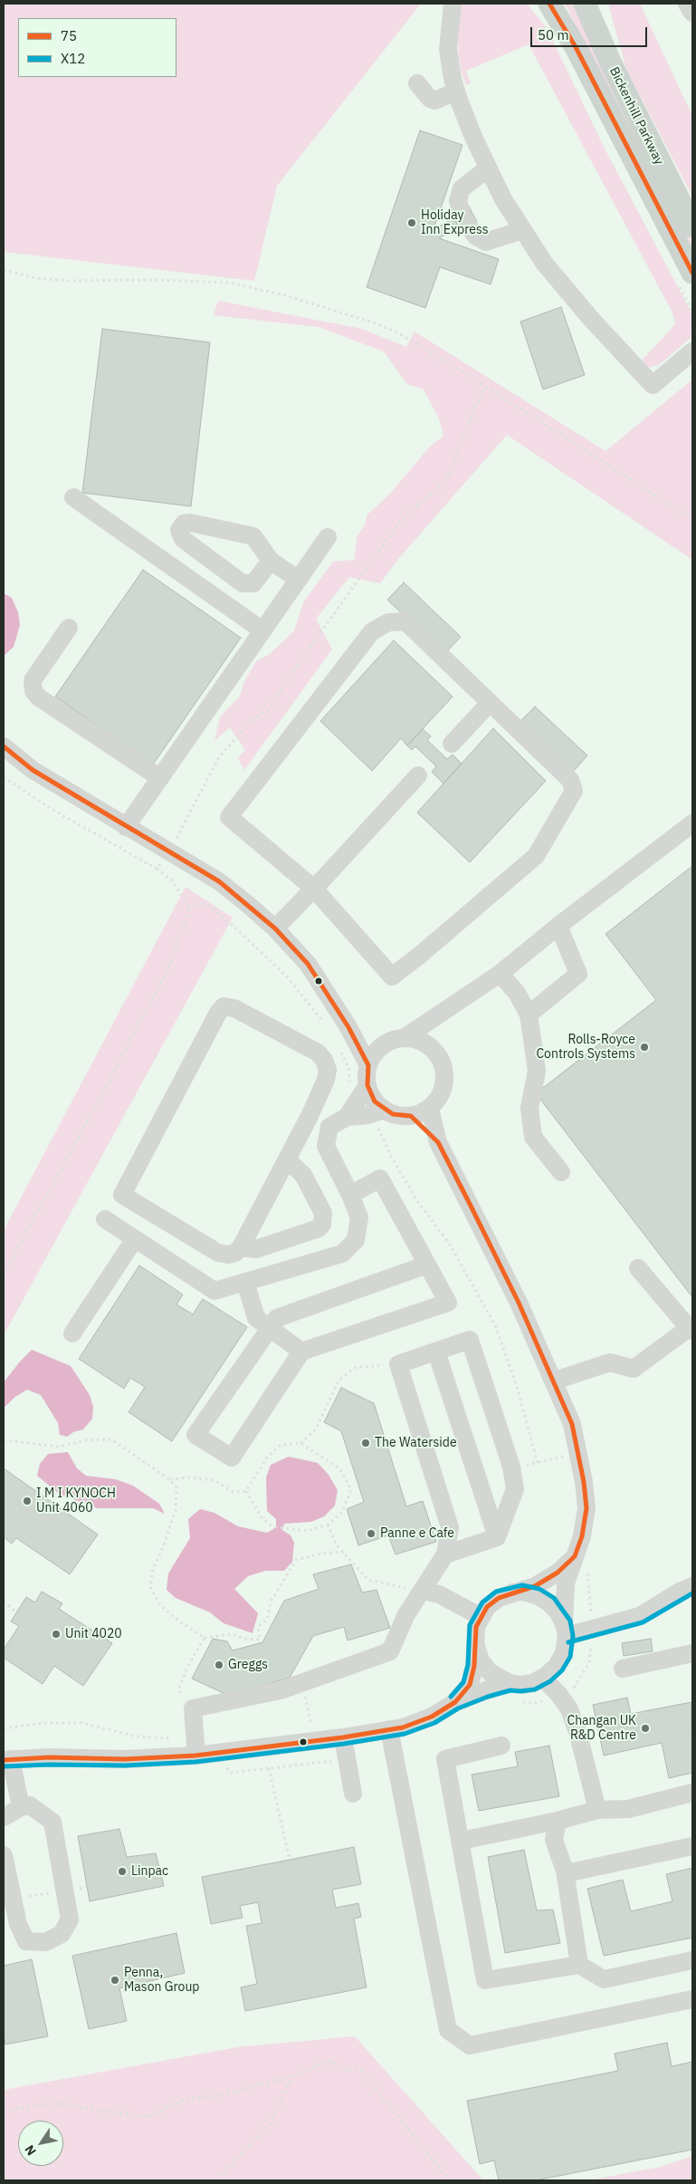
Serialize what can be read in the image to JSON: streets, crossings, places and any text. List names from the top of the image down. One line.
{"streets":{"main road":["Bickenhill Parkway"]},"places":["Holiday Inn Express","Rolls-Royce Controls Systems","The Waterside","I M I KYNOCH Unit 4060","Panne e Cafe","Unit 4020","Greggs","Changan UK R&D Centre","Linpac","Penna, Mason Group"],"lines":["transit line 75","transit line X12"],"legend":["75","X12"],"scale_bar":"50 m","north":"bottom left"}
